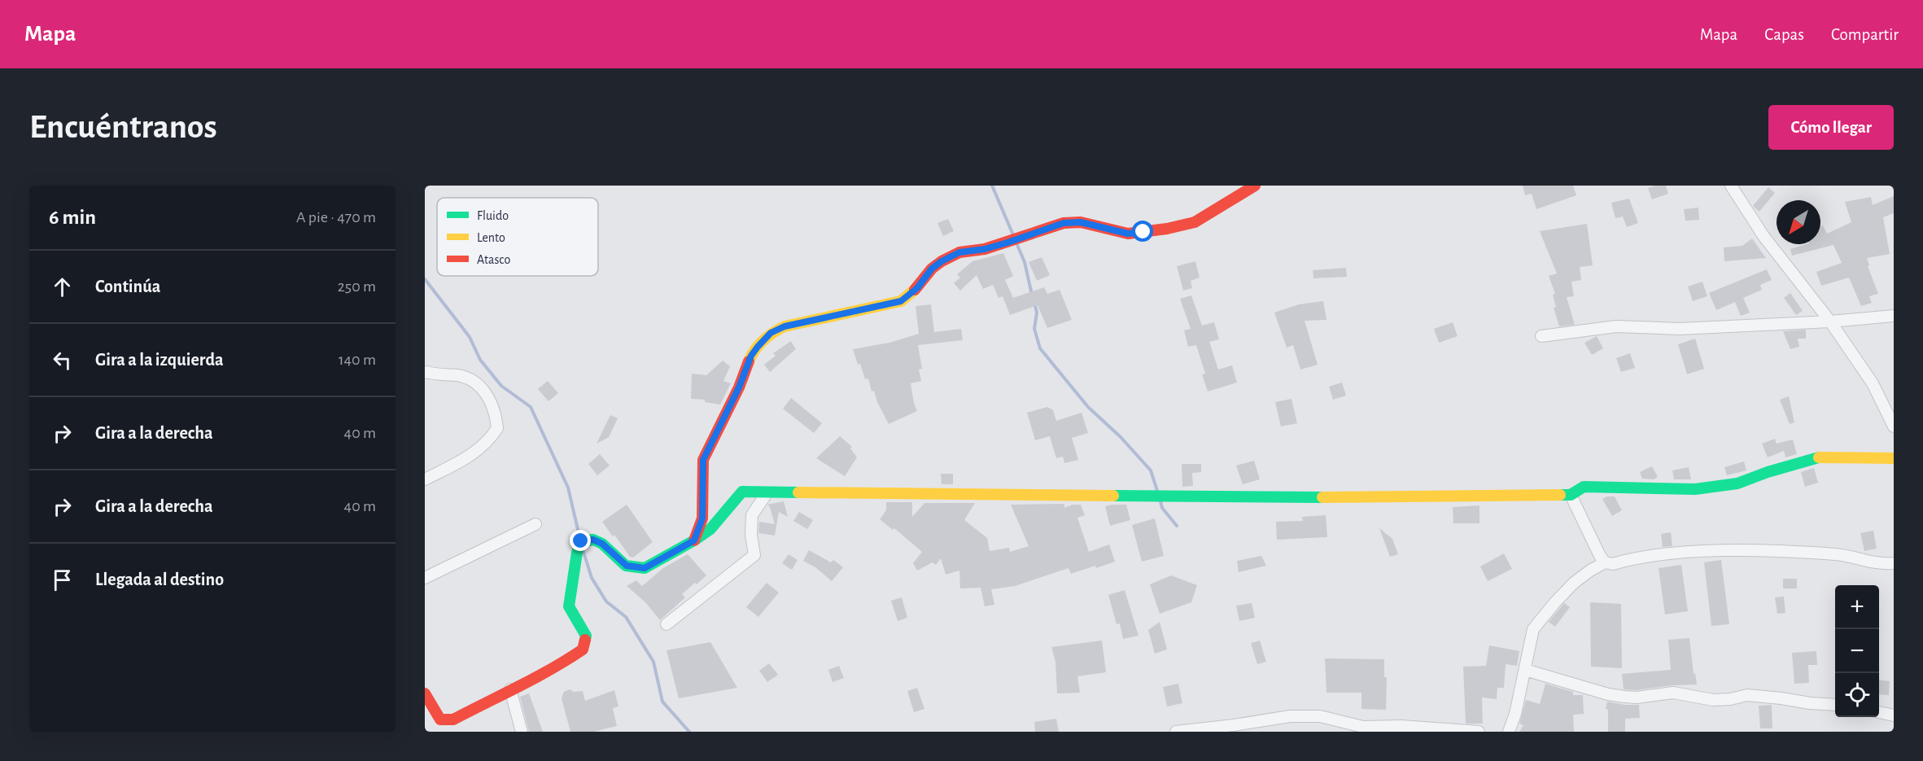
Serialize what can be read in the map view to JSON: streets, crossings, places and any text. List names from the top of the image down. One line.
{"legend":["Fluido","Lento","Atasco"],"north":"bottom left","page":{"header":"Mapa","nav":["Mapa","Capas","Compartir"],"buttons":"Cómo llegar","title":"Encuéntranos","heading":["6 min","A pie · 470 m"],"list":[["Continúa","250 m"],["Gira a la izquierda","140 m"],["Gira a la derecha","40 m"],["Gira a la derecha","40 m"],"Llegada al destino"],"map_buttons":["+","−"]}}
